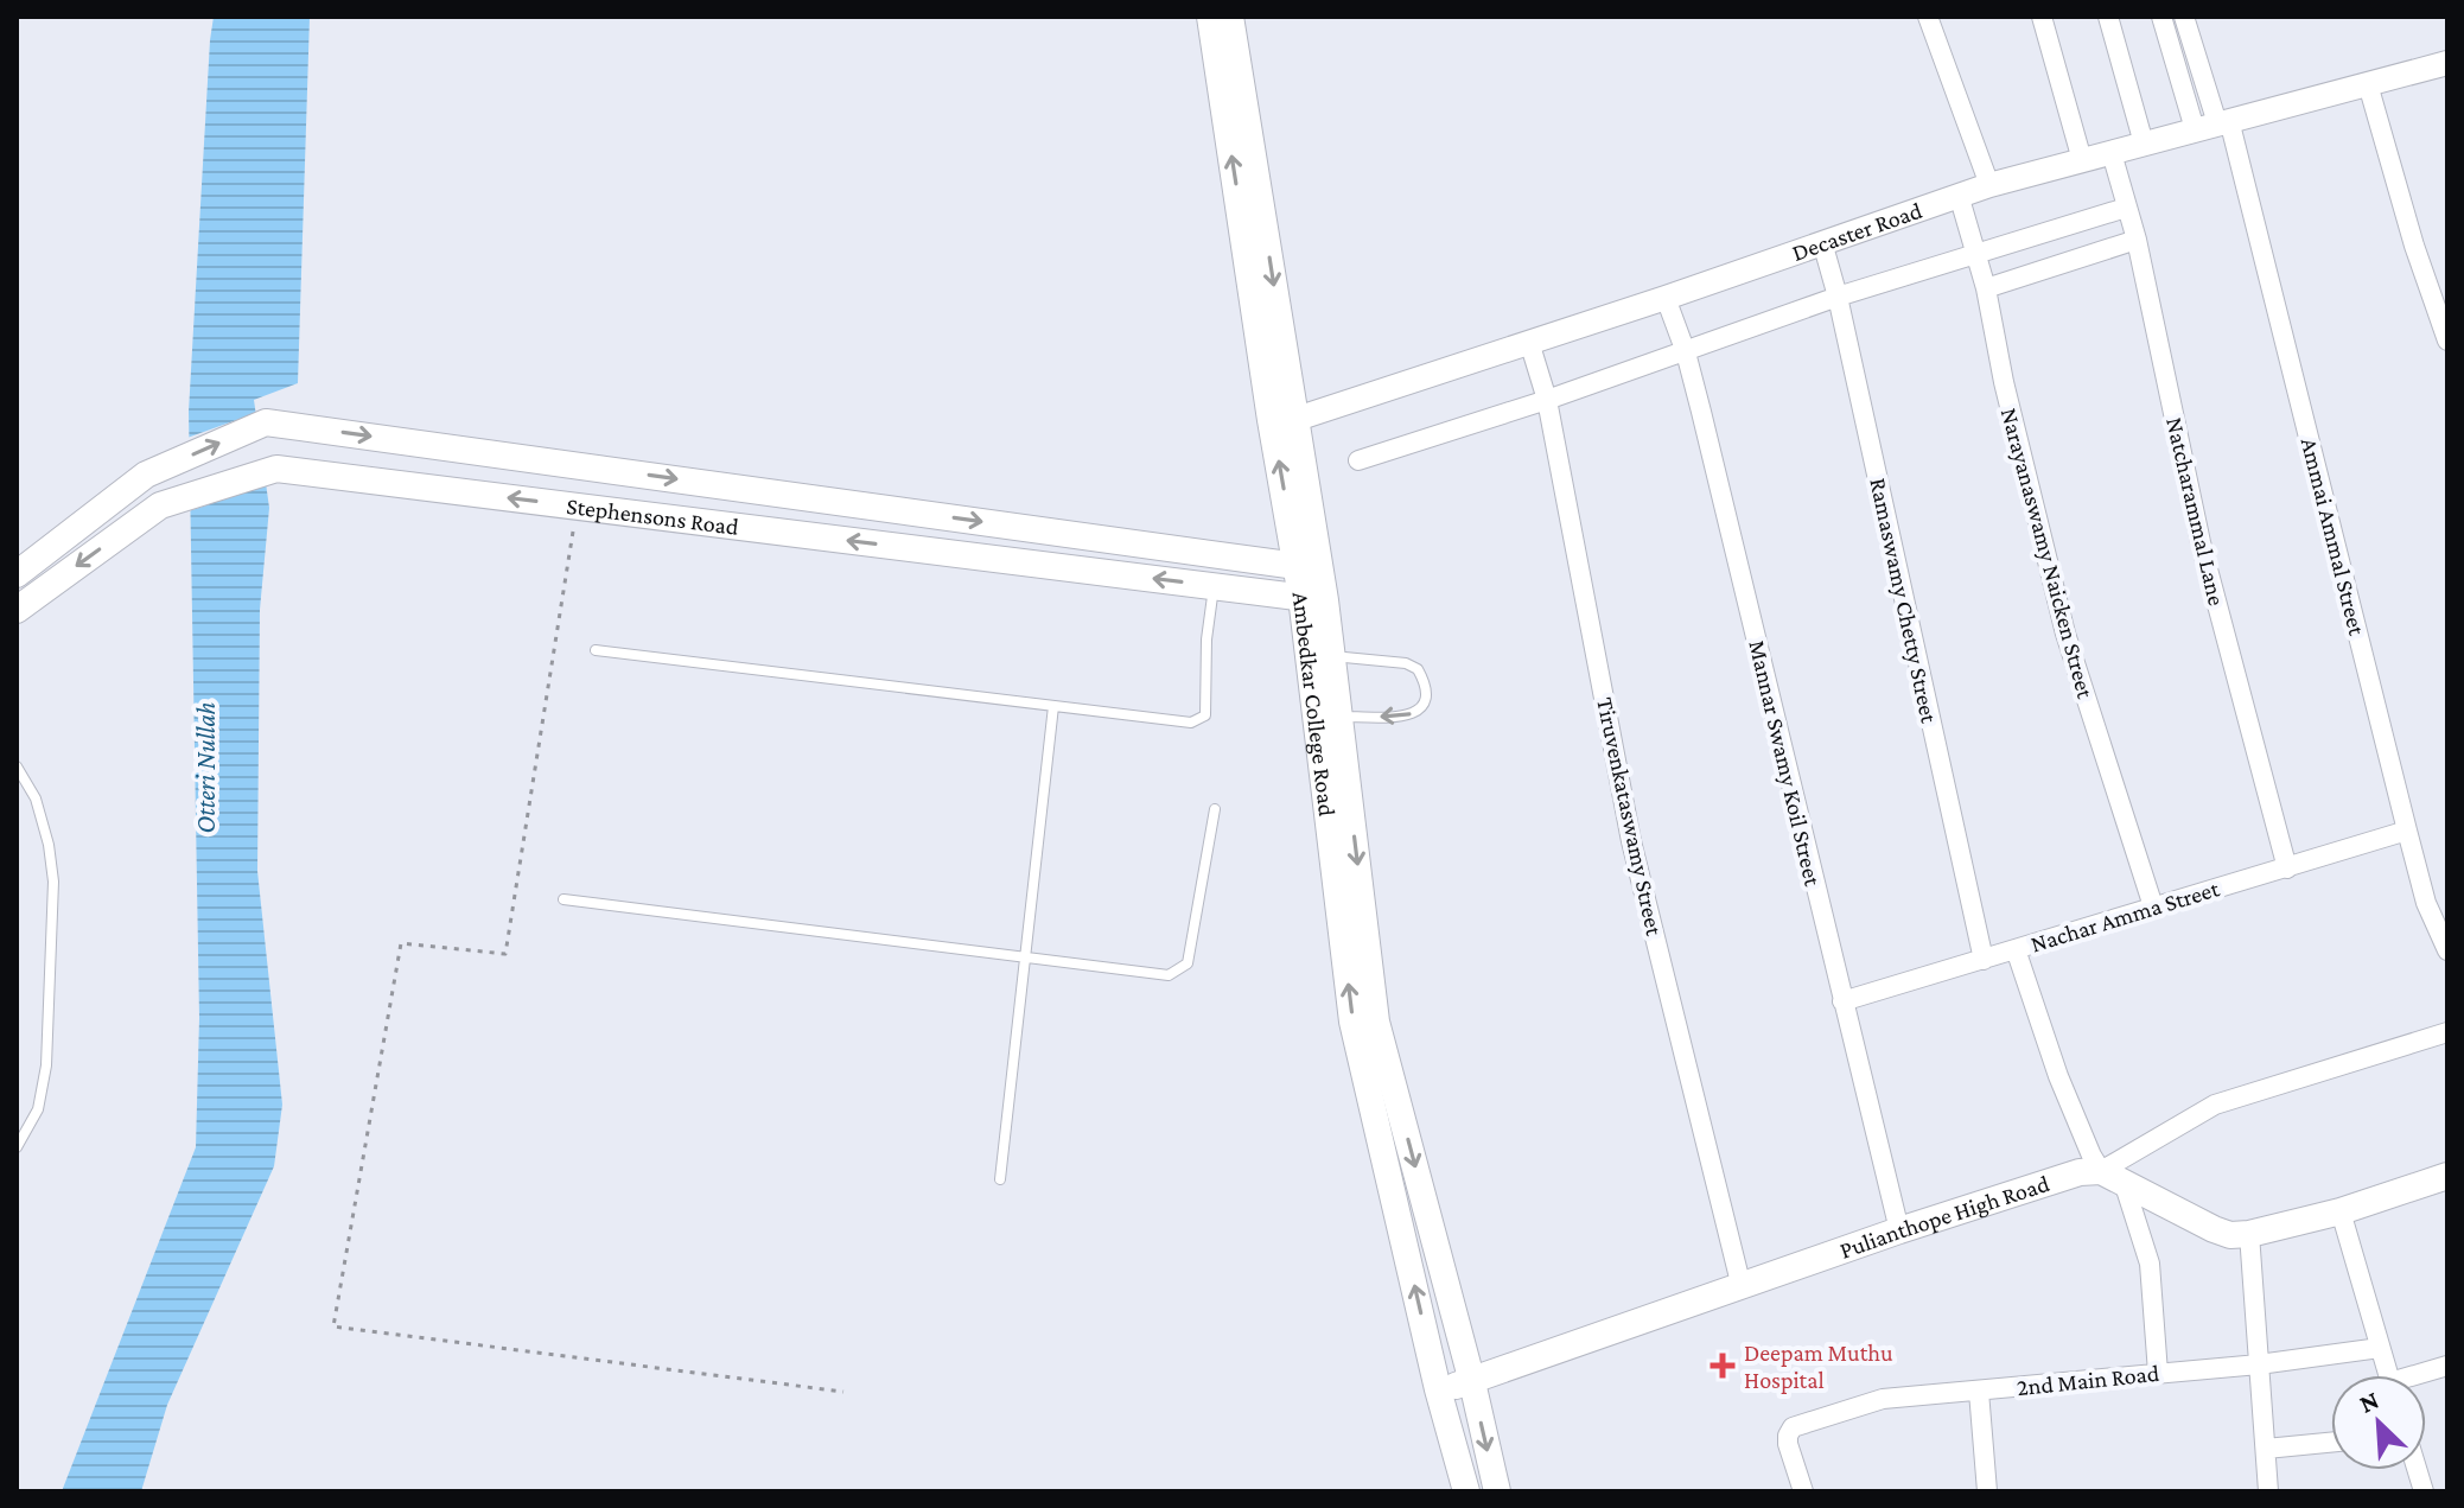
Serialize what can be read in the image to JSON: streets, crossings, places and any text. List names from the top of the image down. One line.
{"streets":{"main road":["Stephensons Road","Ambedkar College Road","Pulianthope High Road"],"street":["Decaster Road","Natcharammal Lane","Ammai Ammal Street","Narayanaswamy Naicken Street","Ramaswamy Chetty Street","Mannar Swamy Koil Street","Tiruvenkataswamy Street","Nachar Amma Street","2nd Main Road"]},"crossings":[["Decaster Road","Natcharammal Lane"],["Decaster Road","Ammai Ammal Street"],["Decaster Road","Narayanaswamy Naicken Street"],["Decaster Road","Ramaswamy Chetty Street"],["Decaster Road","Ambedkar College Road"],["Decaster Road","Mannar Swamy Koil Street"],["Decaster Road","Tiruvenkataswamy Street"],["Natcharammal Lane","Nachar Amma Street"],["Stephensons Road","Ambedkar College Road"],["Ammai Ammal Street","Nachar Amma Street"],["Narayanaswamy Naicken Street","Nachar Amma Street"],["Ramaswamy Chetty Street","Nachar Amma Street"],["Ambedkar College Road","Pulianthope High Road"],["Mannar Swamy Koil Street","Nachar Amma Street"],["Mannar Swamy Koil Street","Pulianthope High Road"],["Tiruvenkataswamy Street","Pulianthope High Road"]],"water":["Otteri Nullah"],"places":{"health":["Deepam Muthu Hospital"]},"north":"top left"}
